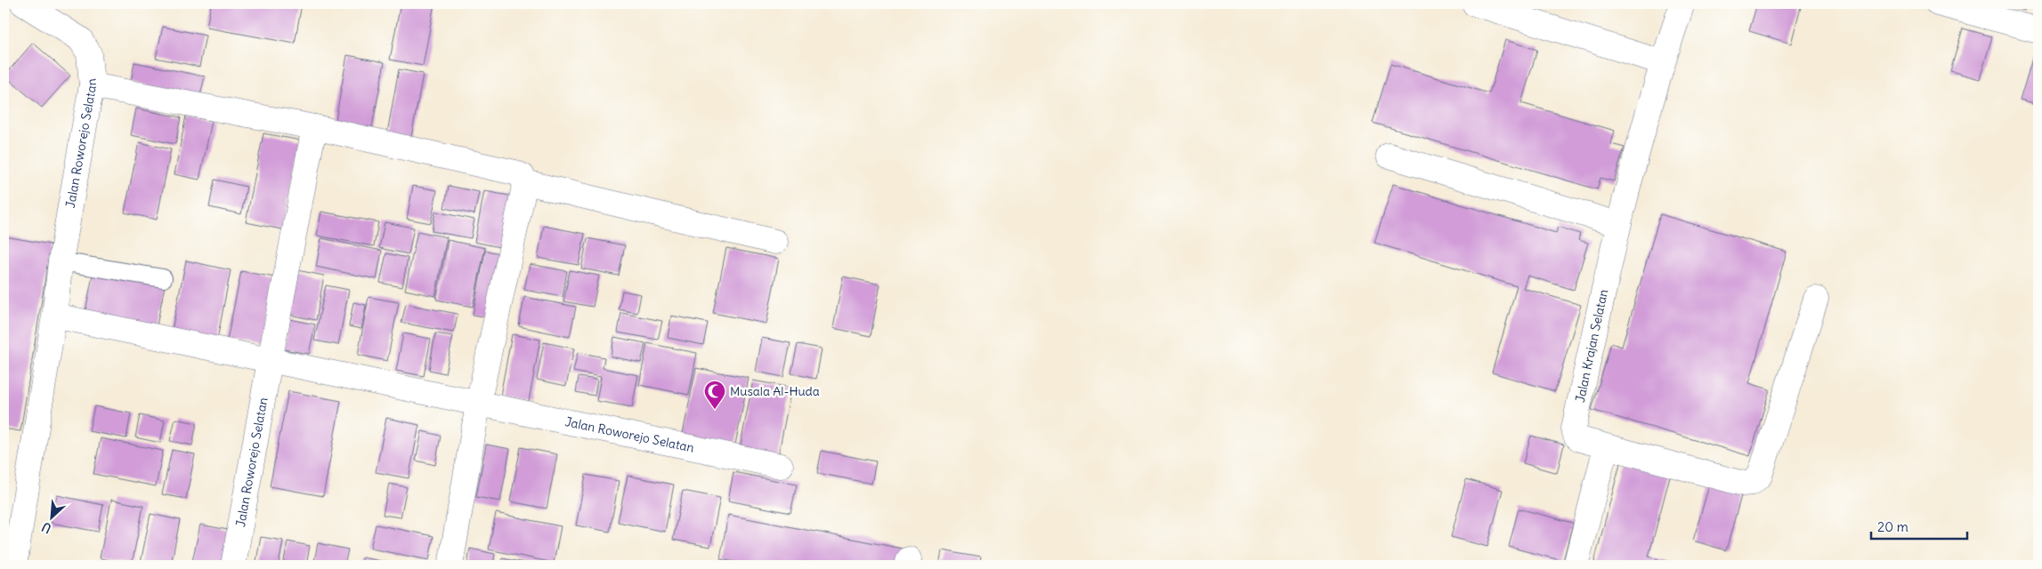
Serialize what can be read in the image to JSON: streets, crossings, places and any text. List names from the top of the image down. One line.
{"streets":{"street":["Jalan Roworejo Selatan","Jalan Krajan Selatan"]},"places":{"mosque":["Musala Al-Huda"]},"scale_bar":"20 m","north":"bottom left"}
